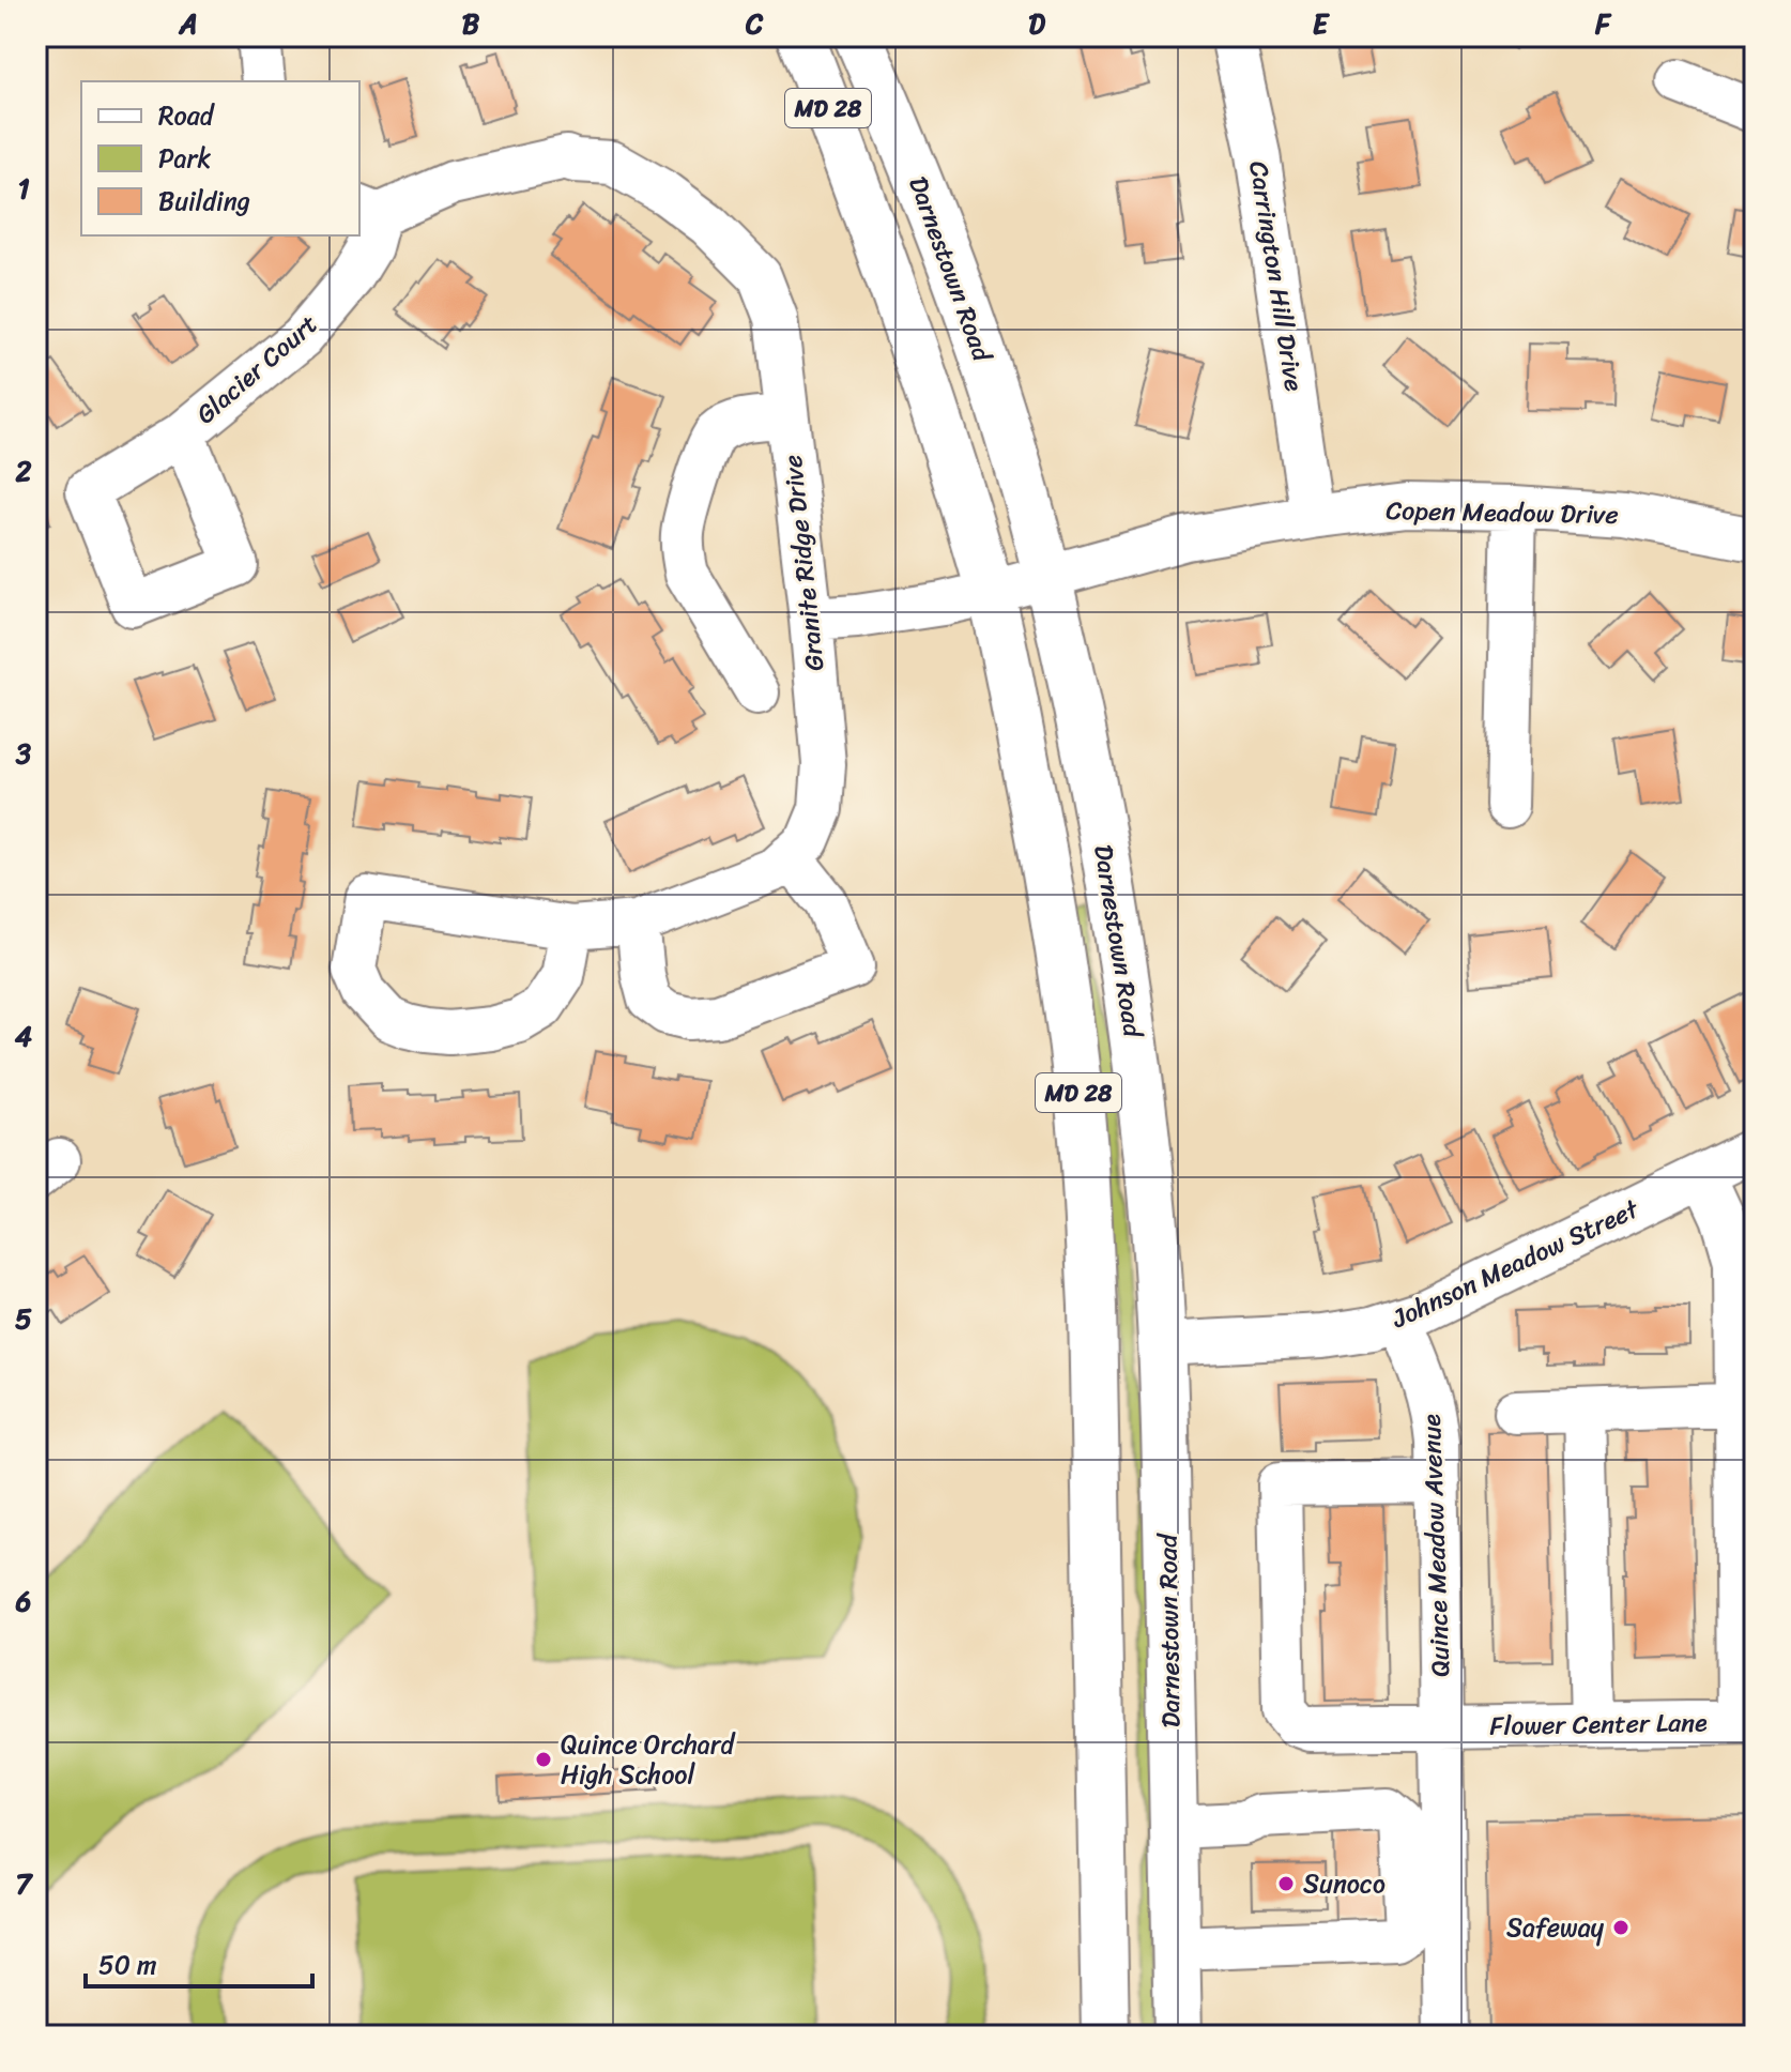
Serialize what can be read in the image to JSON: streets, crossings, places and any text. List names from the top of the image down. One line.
{"streets":{"main road":["MD 28","Darnestown Road"],"street":["Carrington Hill Drive","Glacier Court","Copen Meadow Drive","Granite Ridge Drive","Johnson Meadow Street","Quince Meadow Avenue","Flower Center Lane"]},"crossings":[["MD 28","Copen Meadow Drive"],["Darnestown Road","Copen Meadow Drive"],["Darnestown Road","Johnson Meadow Street"],["Carrington Hill Drive","Copen Meadow Drive"],["Glacier Court","Granite Ridge Drive"],["Copen Meadow Drive","Granite Ridge Drive"],["Johnson Meadow Street","Quince Meadow Avenue"],["Quince Meadow Avenue","Flower Center Lane"]],"places":["Quince Orchard High School","Sunoco","Safeway"],"legend":["Road","Park","Building"],"scale_bar":"50 m","grid":{"columns":["A","B","C","D","E","F"],"rows":["1","2","3","4","5","6","7"]}}
